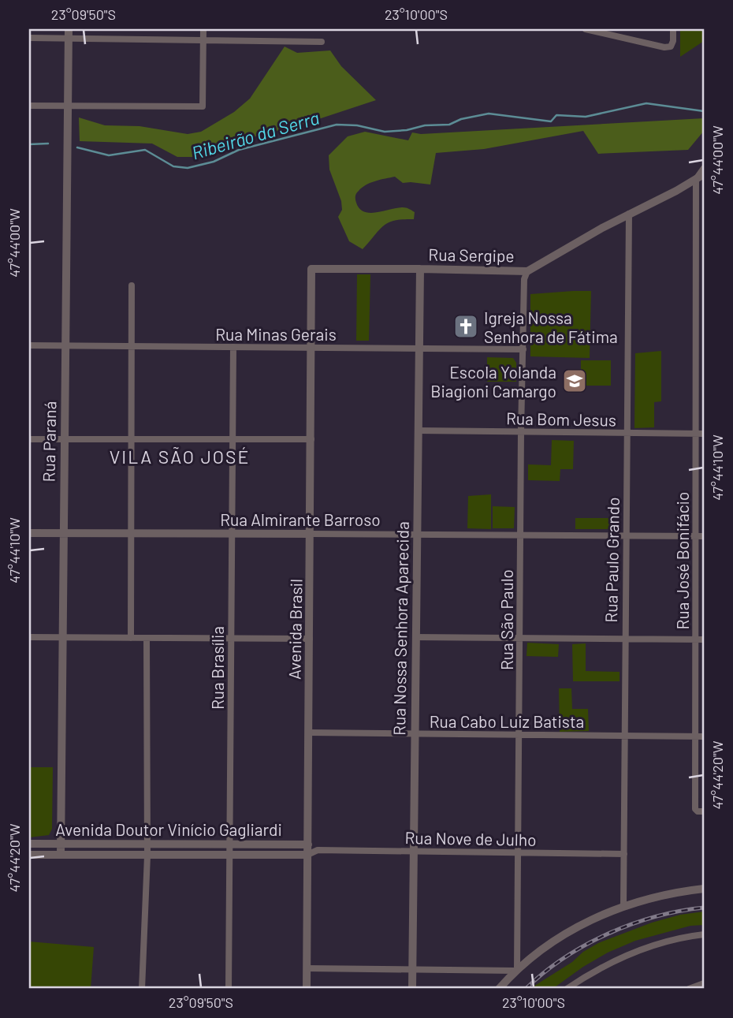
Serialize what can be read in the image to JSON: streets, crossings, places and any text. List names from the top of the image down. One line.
{"streets":{"street":["Rua Sergipe","Rua Minas Gerais","Rua Bom Jesus","Rua Paraná","Rua Almirante Barroso","Rua Paulo Grando","Rua José Bonifácio","Rua São Paulo","Rua Nossa Senhora Aparecida","Avenida Brasil","Rua Brasília","Rua Cabo Luiz Batista","Avenida Doutor Vinício Gagliardi","Rua Nove de Julho"]},"crossings":[["Rua Sergipe","Rua Paulo Grando"],["Rua Sergipe","Rua José Bonifácio"],["Rua Sergipe","Rua São Paulo"],["Rua Sergipe","Rua Nossa Senhora Aparecida"],["Rua Sergipe","Avenida Brasil"],["Rua Minas Gerais","Rua Paraná"],["Rua Minas Gerais","Rua São Paulo"],["Rua Minas Gerais","Rua Nossa Senhora Aparecida"],["Rua Minas Gerais","Avenida Brasil"],["Rua Minas Gerais","Rua Brasília"],["Rua Bom Jesus","Rua Paulo Grando"],["Rua Bom Jesus","Rua José Bonifácio"],["Rua Bom Jesus","Rua São Paulo"],["Rua Bom Jesus","Rua Nossa Senhora Aparecida"],["Rua Paraná","Rua Almirante Barroso"],["Rua Paraná","Avenida Doutor Vinício Gagliardi"],["Rua Almirante Barroso","Rua Paulo Grando"],["Rua Almirante Barroso","Rua José Bonifácio"],["Rua Almirante Barroso","Rua São Paulo"],["Rua Almirante Barroso","Rua Nossa Senhora Aparecida"],["Rua Almirante Barroso","Avenida Brasil"],["Rua Almirante Barroso","Rua Brasília"],["Rua Paulo Grando","Rua Cabo Luiz Batista"],["Rua Paulo Grando","Rua Nove de Julho"],["Rua José Bonifácio","Rua Cabo Luiz Batista"],["Rua São Paulo","Rua Cabo Luiz Batista"],["Rua São Paulo","Rua Nove de Julho"],["Rua Nossa Senhora Aparecida","Rua Cabo Luiz Batista"],["Rua Nossa Senhora Aparecida","Rua Nove de Julho"],["Avenida Brasil","Rua Cabo Luiz Batista"],["Avenida Brasil","Avenida Doutor Vinício Gagliardi"],["Avenida Brasil","Rua Nove de Julho"],["Rua Brasília","Avenida Doutor Vinício Gagliardi"],["Avenida Doutor Vinício Gagliardi","Rua Nove de Julho"]],"districts":["VILA SÃO JOSÉ"],"water":["Ribeirão da Serra"],"places":{"church":["Igreja Nossa Senhora de Fátima"],"school or university":["Escola Yolanda Biagioni Camargo"]},"coordinates":["23°09'50\"S","23°10'00\"S","47°44'00\"W","47°44'10\"W","47°44'20\"W"]}
